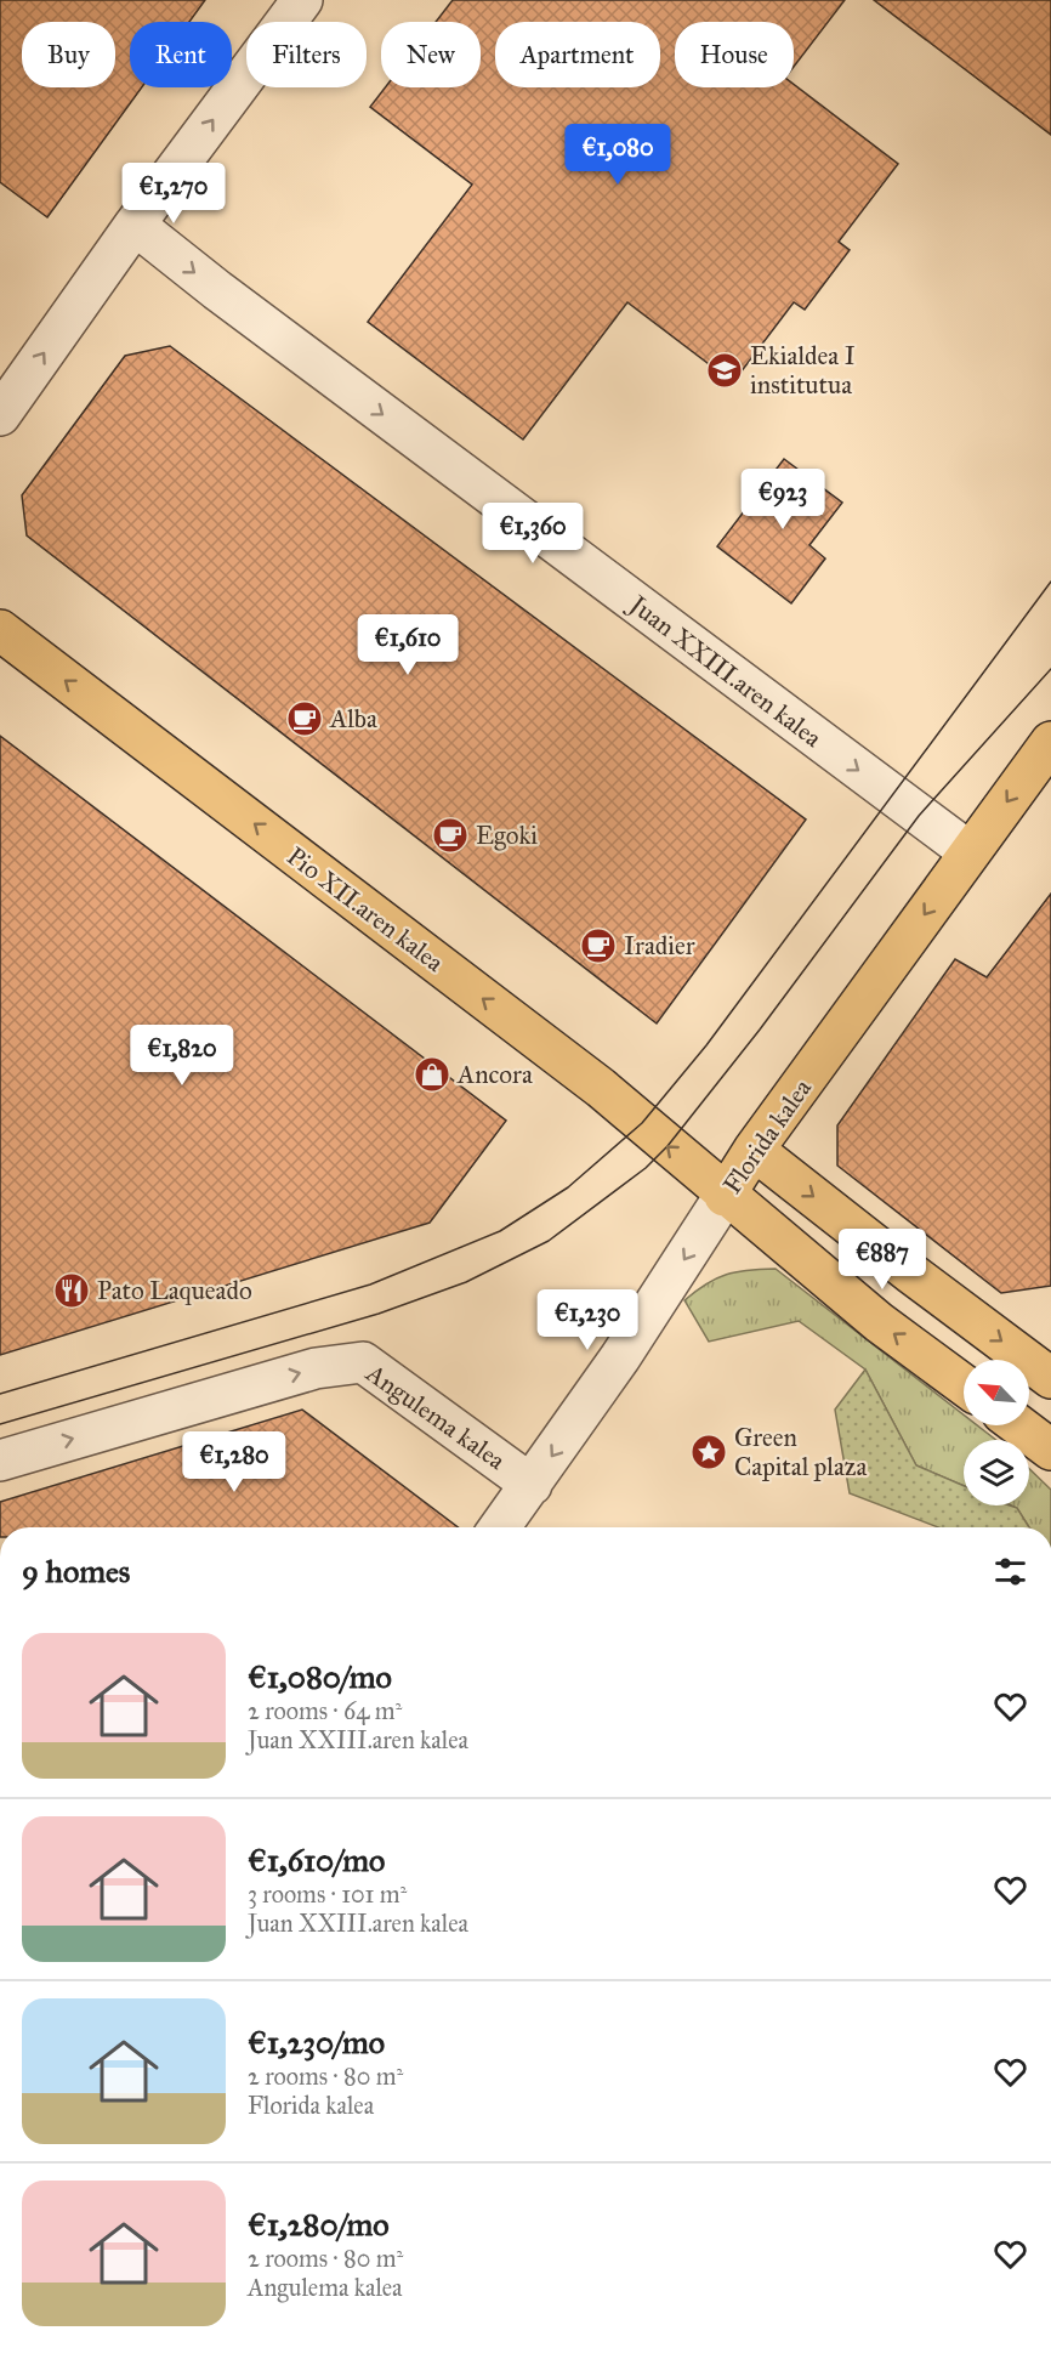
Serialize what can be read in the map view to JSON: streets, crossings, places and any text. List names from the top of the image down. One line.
{"streets":{"main road":["Pio XII.aren kalea","Florida kalea"],"street":["Juan XXIII.aren kalea","Angulema kalea"]},"crossings":[["Juan XXIII.aren kalea","Florida kalea"],["Pio XII.aren kalea","Florida kalea"],["Florida kalea","Angulema kalea"]],"one_way":["Juan XXIII.aren kalea","Pio XII.aren kalea","Florida kalea","Angulema kalea"],"places":{"school or university":["Ekialdea I institutua"],"cafe":["Alba","Egoki","Iradier"],"shop":["Ancora"],"restaurant":["Pato Laqueado"],"place":["Green Capital plaza"]},"north":"top left","page":{"chip":["Buy","Rent","Filters","New","Apartment","House"],"price":["€1,080","€1,270","€923","€1,360","€1,610","€1,820","€887","€1,230","€1,280"],"heading":"9 homes","list":[{"name":"€1,080/mo","note":"2 rooms · 64 m² · Juan XXIII.aren kalea"},{"name":"€1,610/mo","note":"3 rooms · 101 m² · Juan XXIII.aren kalea"},{"name":"€1,230/mo","note":"2 rooms · 80 m² · Florida kalea"},{"name":"€1,280/mo","note":"2 rooms · 80 m² · Angulema kalea"}]}}
